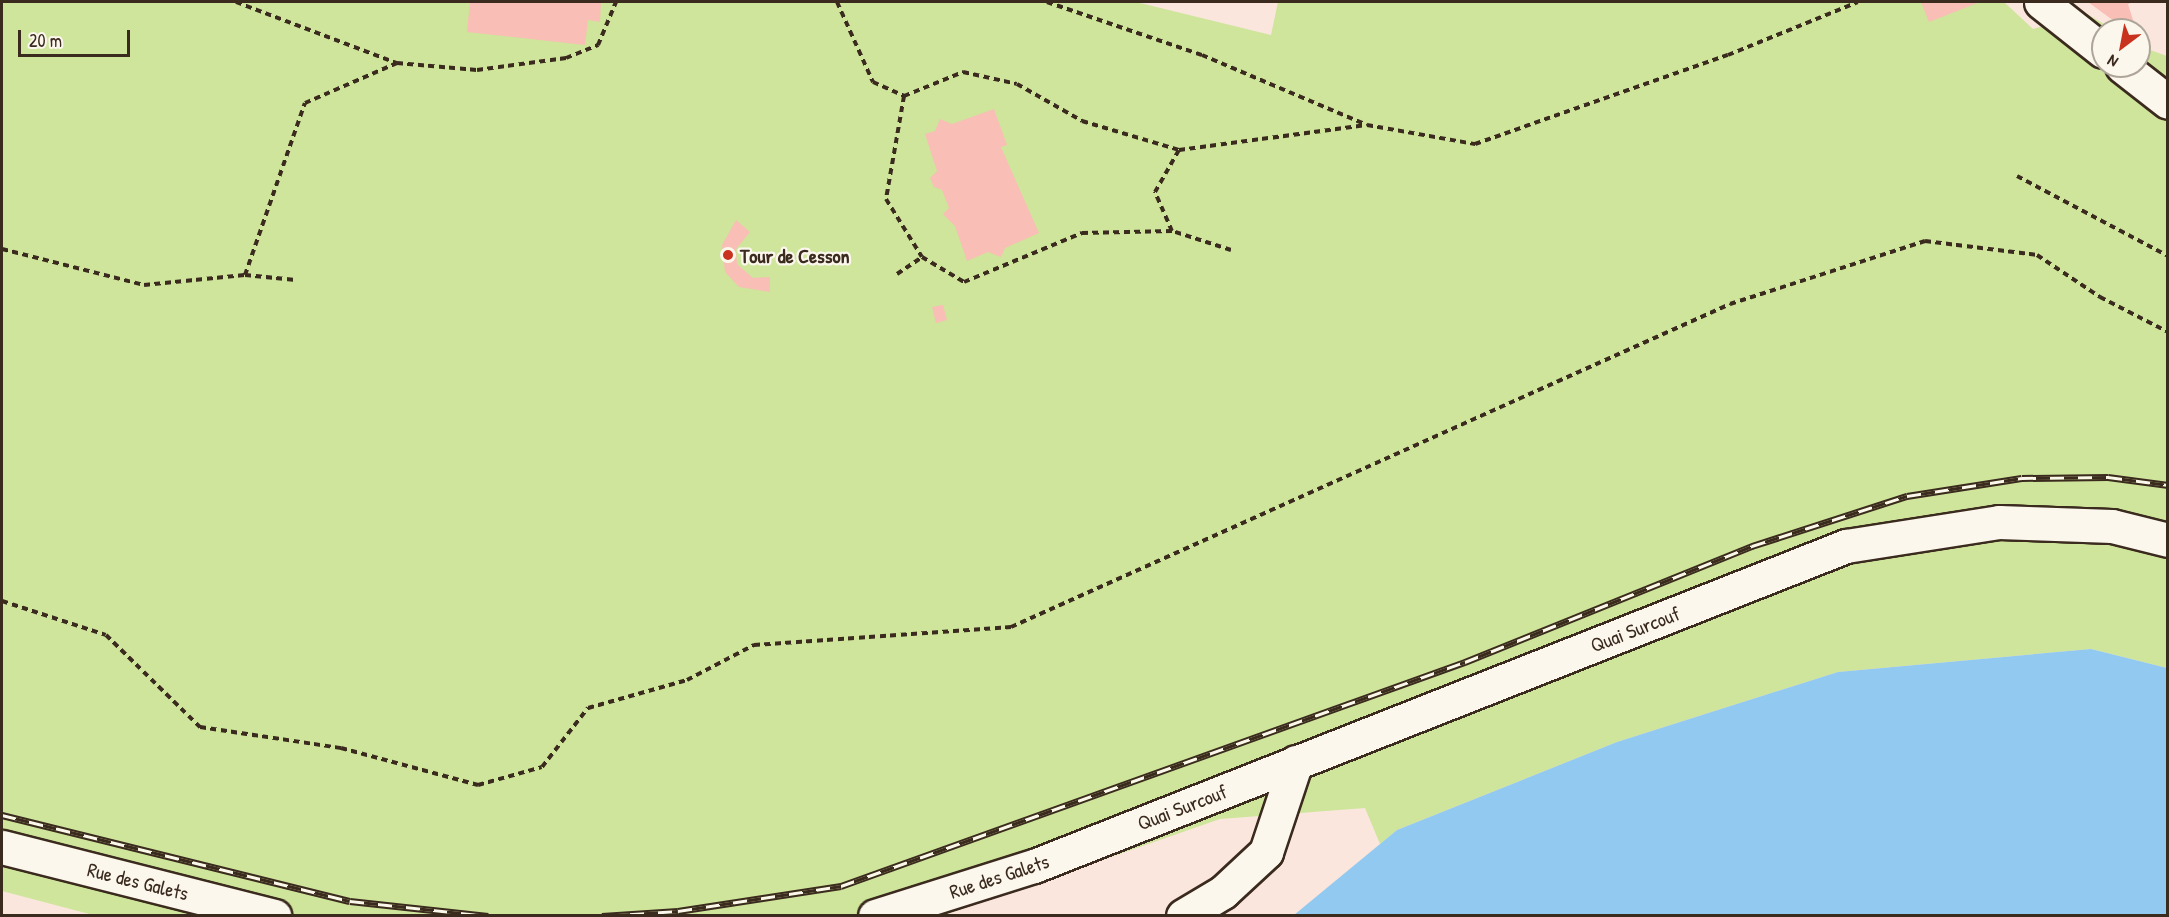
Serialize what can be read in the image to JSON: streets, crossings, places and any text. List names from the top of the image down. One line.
{"streets":{"street":["Quai Surcouf","Rue des Galets"]},"crossings":[["Quai Surcouf","Rue des Galets"]],"places":["Tour de Cesson"],"scale_bar":"20 m","north":"bottom left"}
